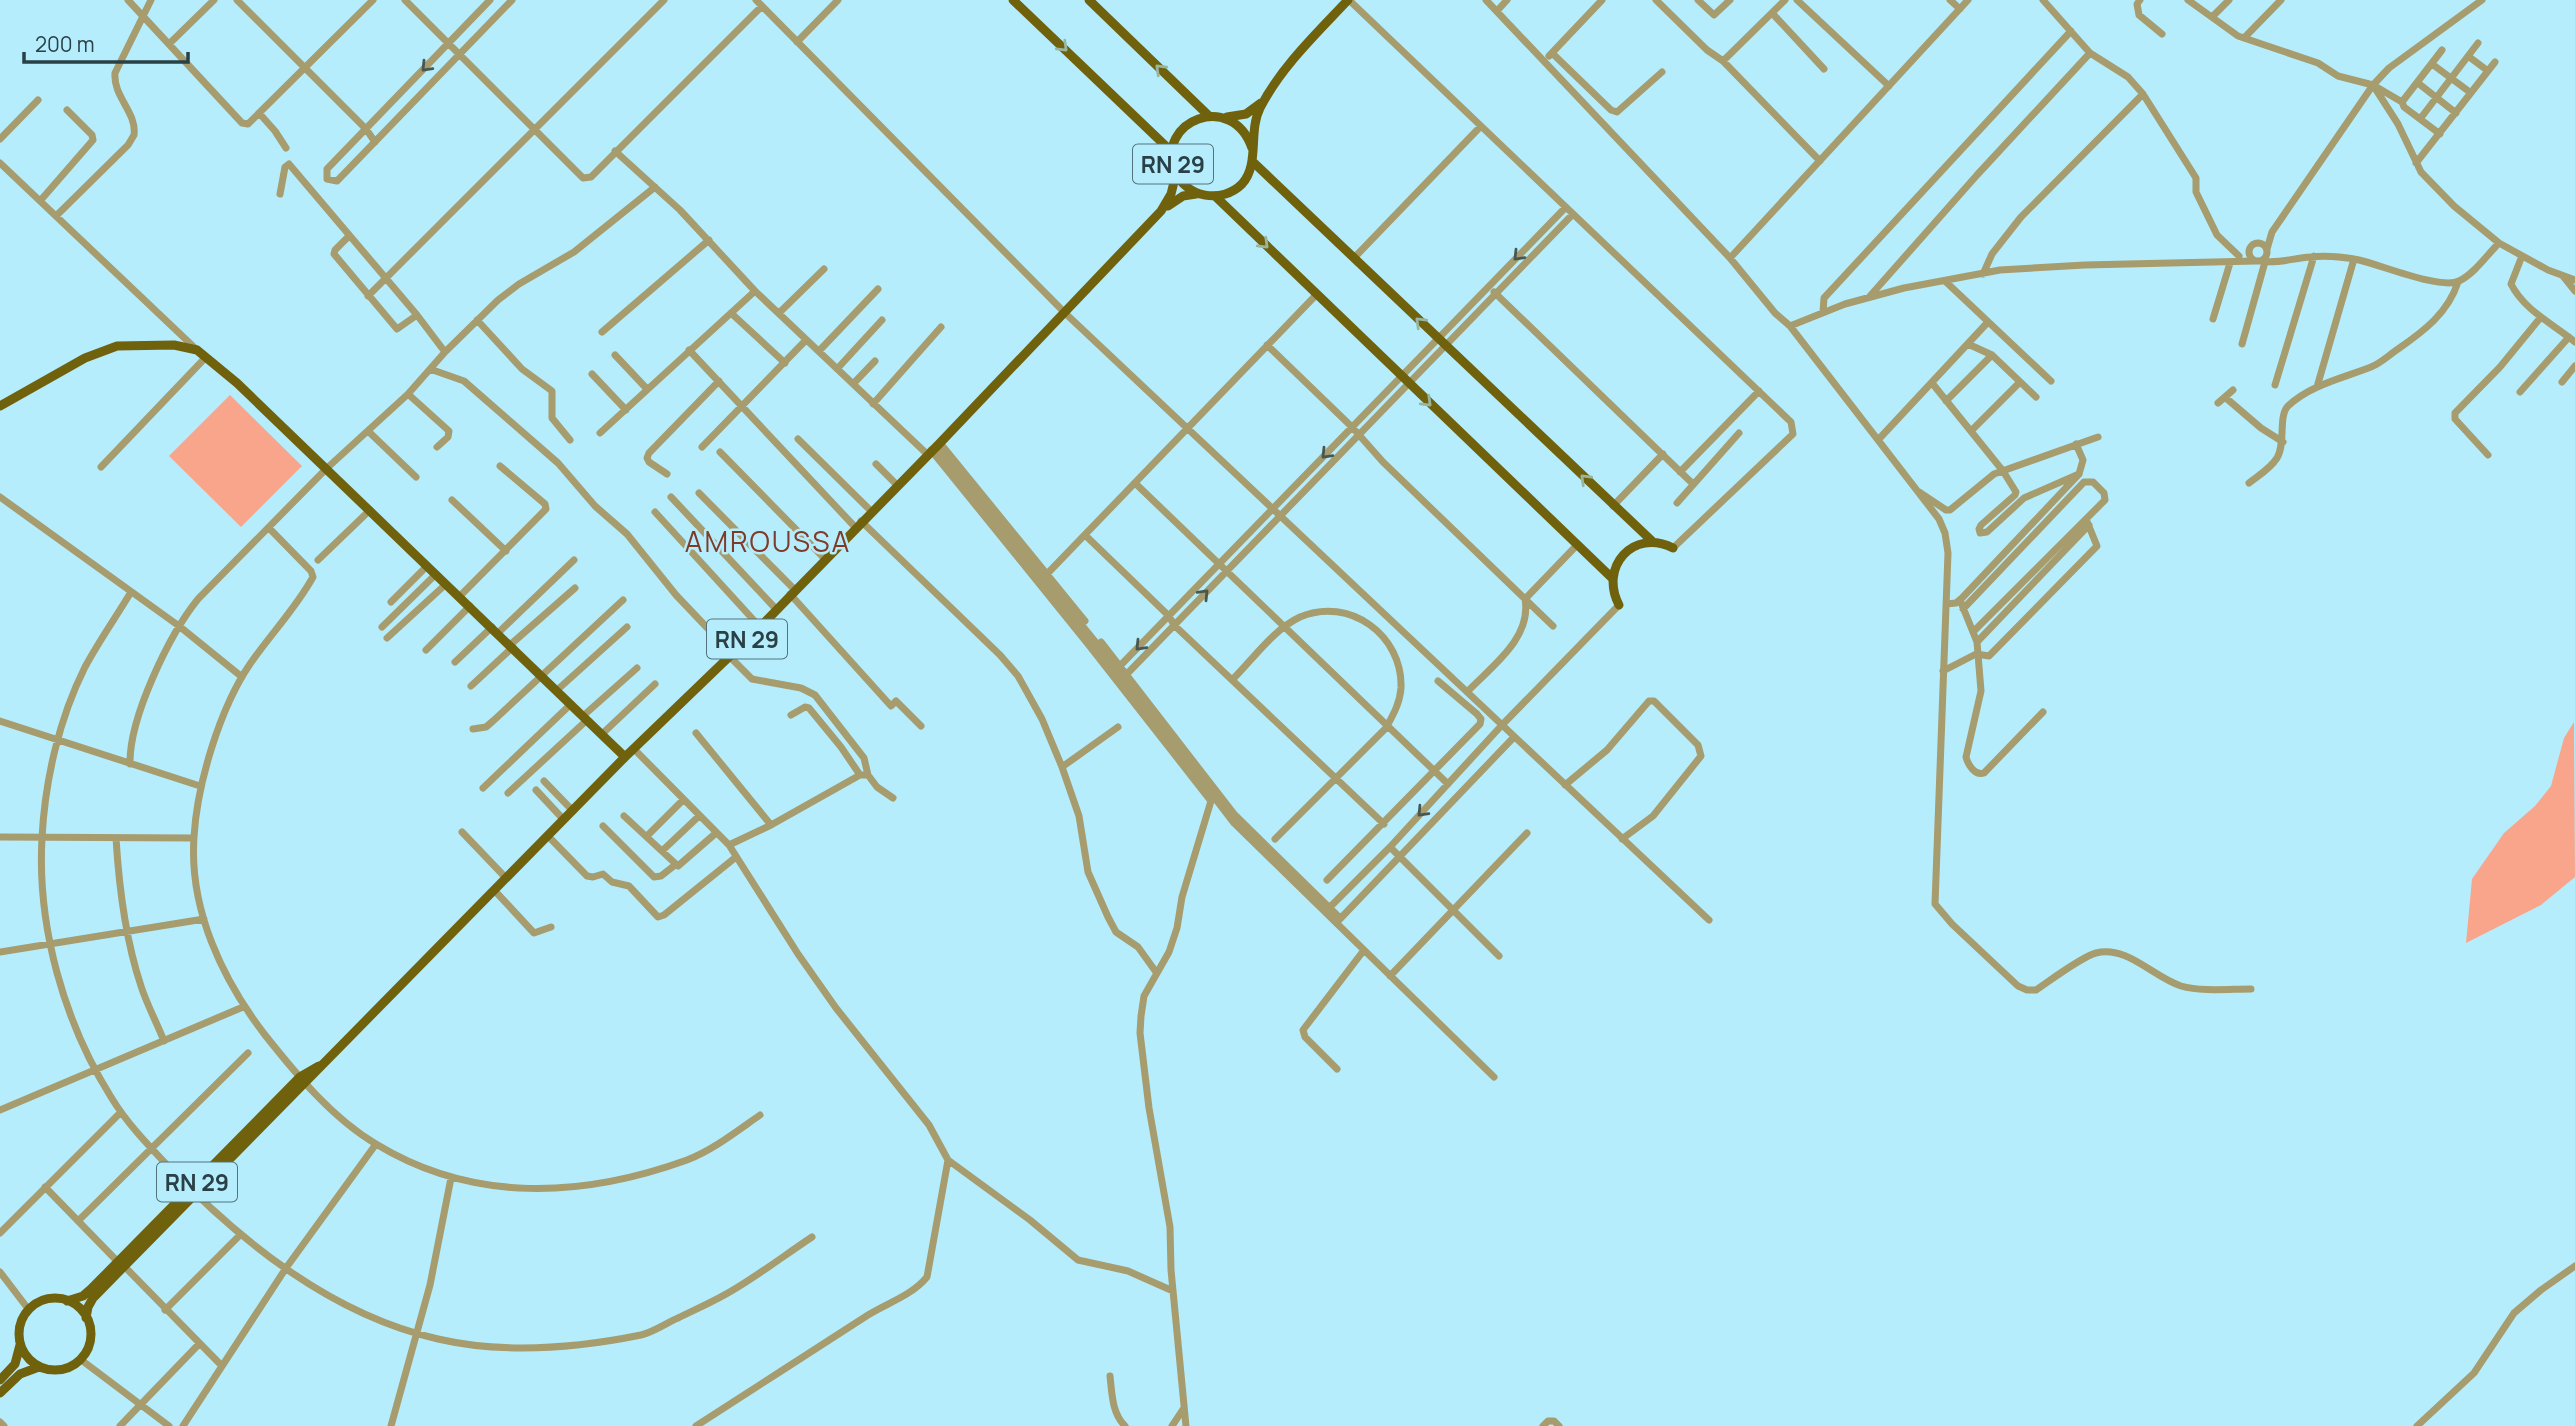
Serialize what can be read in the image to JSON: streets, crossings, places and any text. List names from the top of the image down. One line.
{"streets":{"main road":["RN 29"]},"districts":["AMROUSSA"],"scale_bar":"200 m"}
